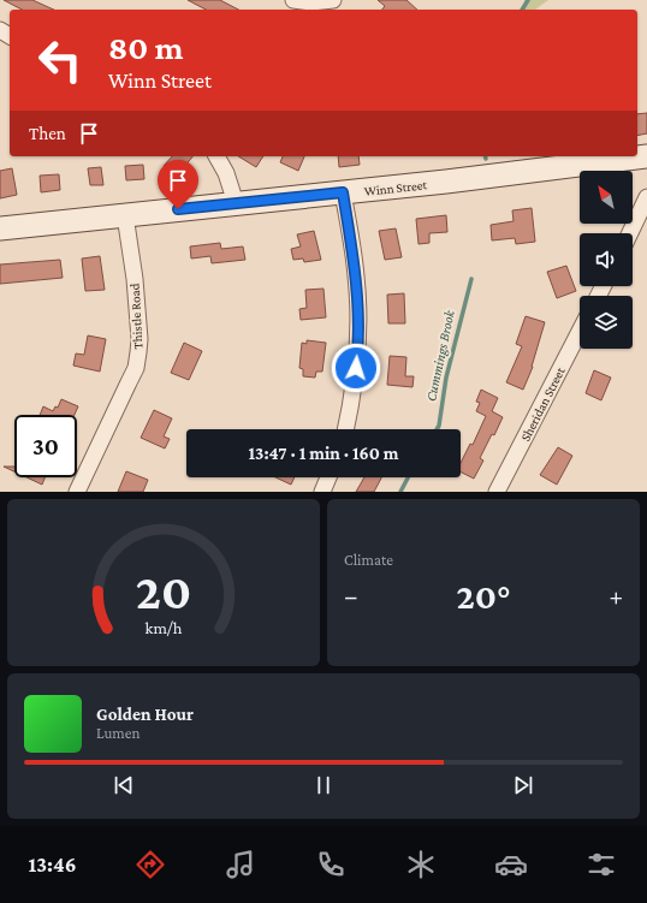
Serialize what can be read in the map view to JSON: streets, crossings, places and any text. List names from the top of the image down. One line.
{"streets":{"main road":["Winn Street"],"street":["Thistle Road","Sheridan Street"]},"crossings":[["Winn Street","Thistle Road"]],"water":["Cummings Brook"],"north":"top left","page":{"turn":["80 m","Winn Street"],"then":"Then","limit":"30","trip":"13:47 · 1 min · 160 m","tile":"Climate","heat":["−","20°","+"],"song":["Golden Hour","Lumen"],"tabs":"13:46","gauge":["20","km/h"]}}
